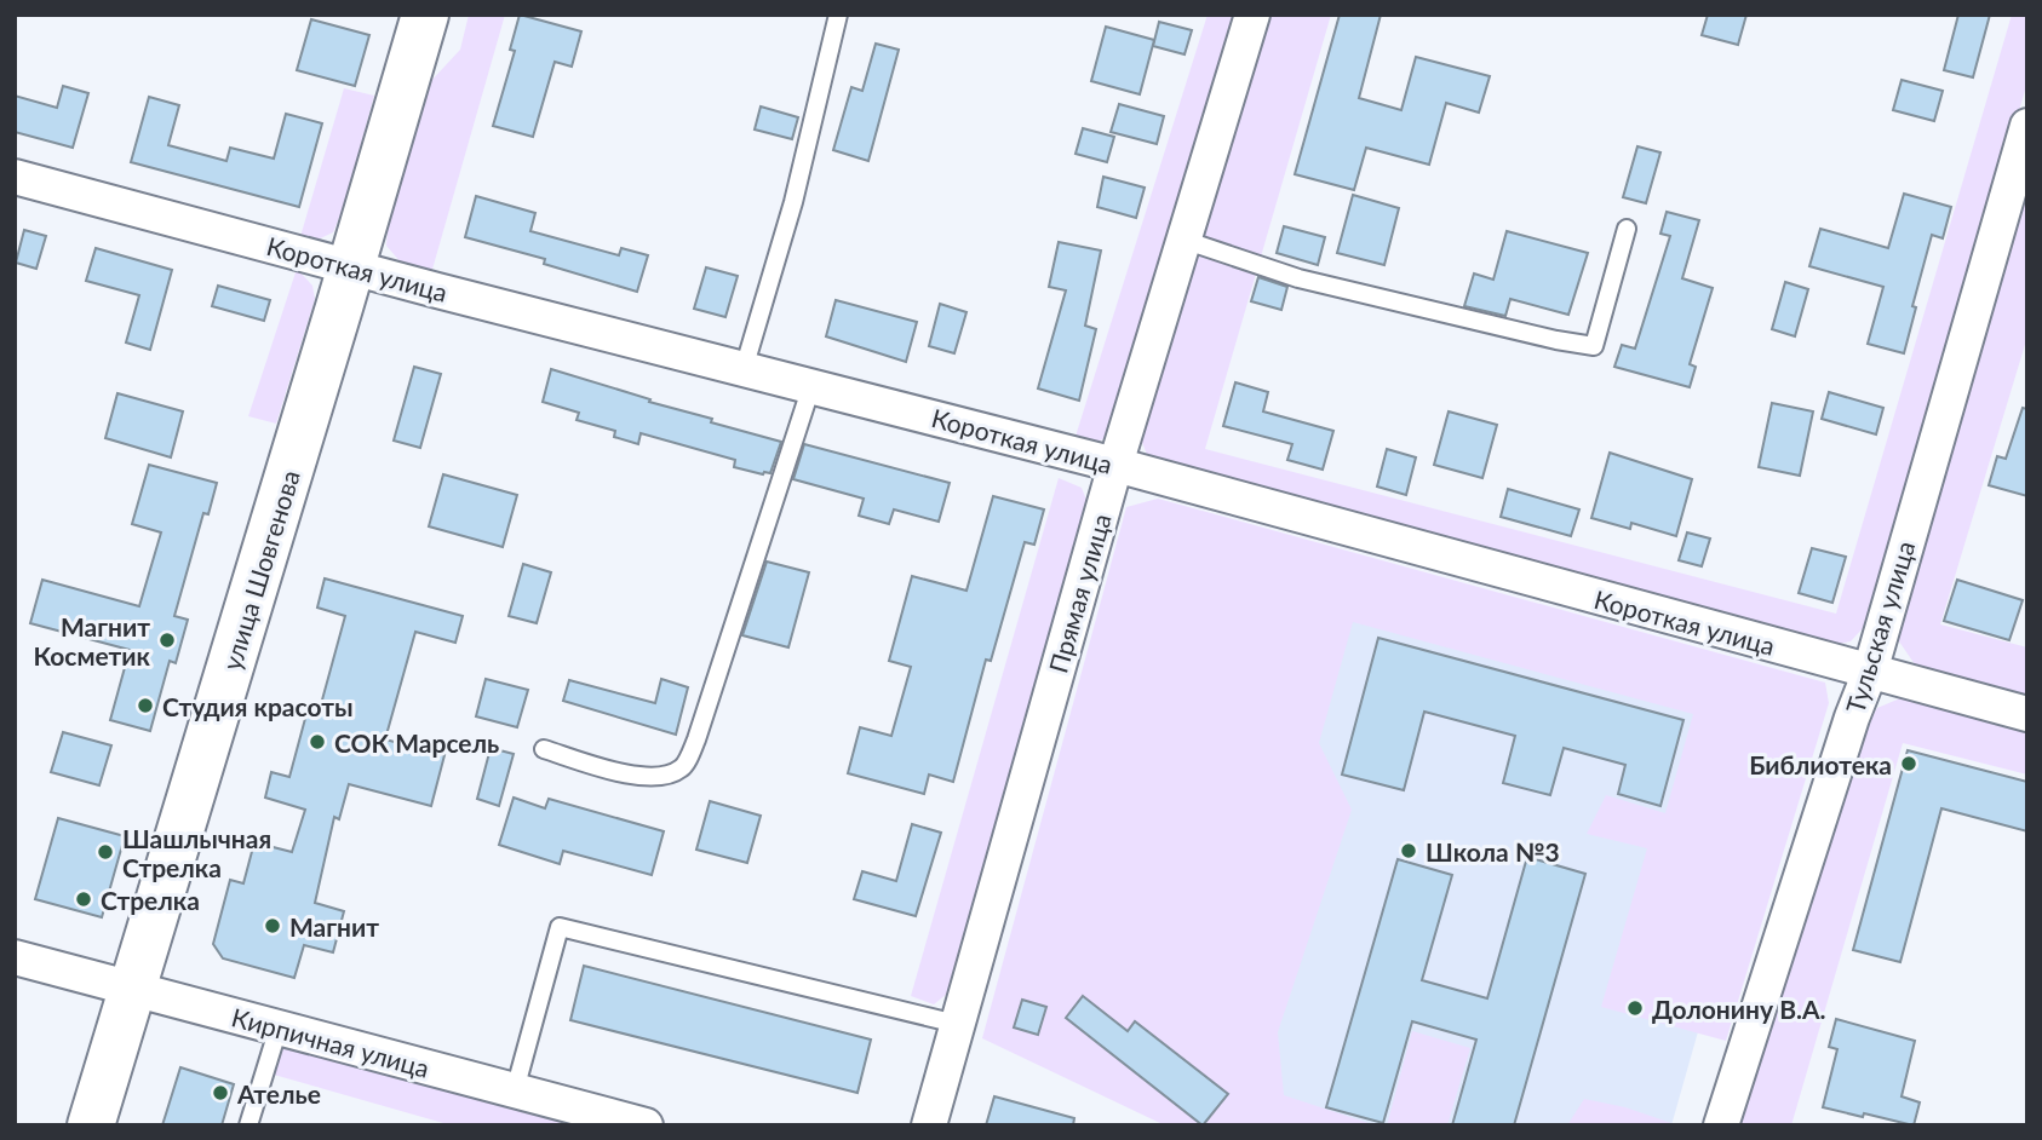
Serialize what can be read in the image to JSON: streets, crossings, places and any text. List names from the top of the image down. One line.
{"streets":{"main road":["улица Шовгенова"],"street":["Короткая улица","Прямая улица","Тульская улица","Кирпичная улица"]},"crossings":[["Короткая улица","улица Шовгенова"],["Короткая улица","Прямая улица"],["Короткая улица","Тульская улица"],["улица Шовгенова","Кирпичная улица"]],"places":["Магнит Косметик","Студия красоты","СОК Марсель","Библиотека","Школа №3","Шашлычная Стрелка","Стрелка","Магнит","Долонину В.А.","Ателье"]}
